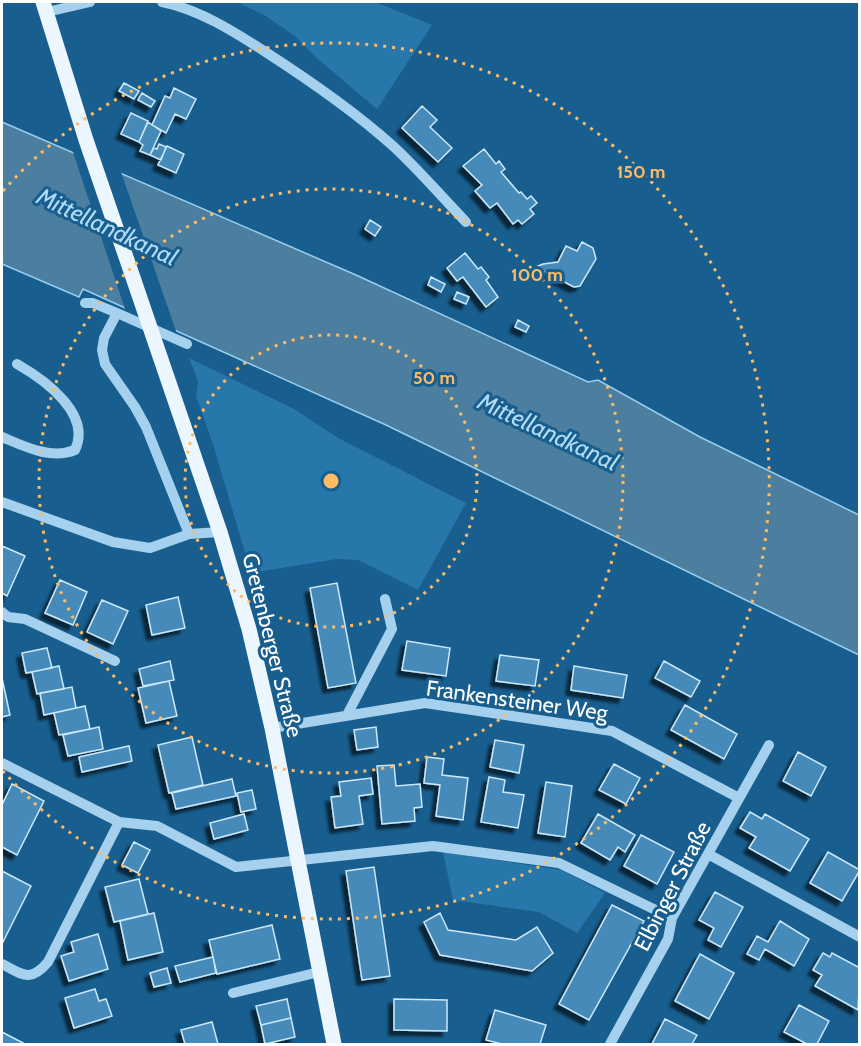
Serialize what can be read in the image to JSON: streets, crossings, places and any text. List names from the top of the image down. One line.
{"streets":{"main road":["Gretenberger Straße"],"street":["Frankensteiner Weg","Elbinger Straße"]},"crossings":[["Gretenberger Straße","Frankensteiner Weg"],["Frankensteiner Weg","Elbinger Straße"]],"water":["Mittellandkanal"],"rings":["150 m","100 m","50 m"]}
